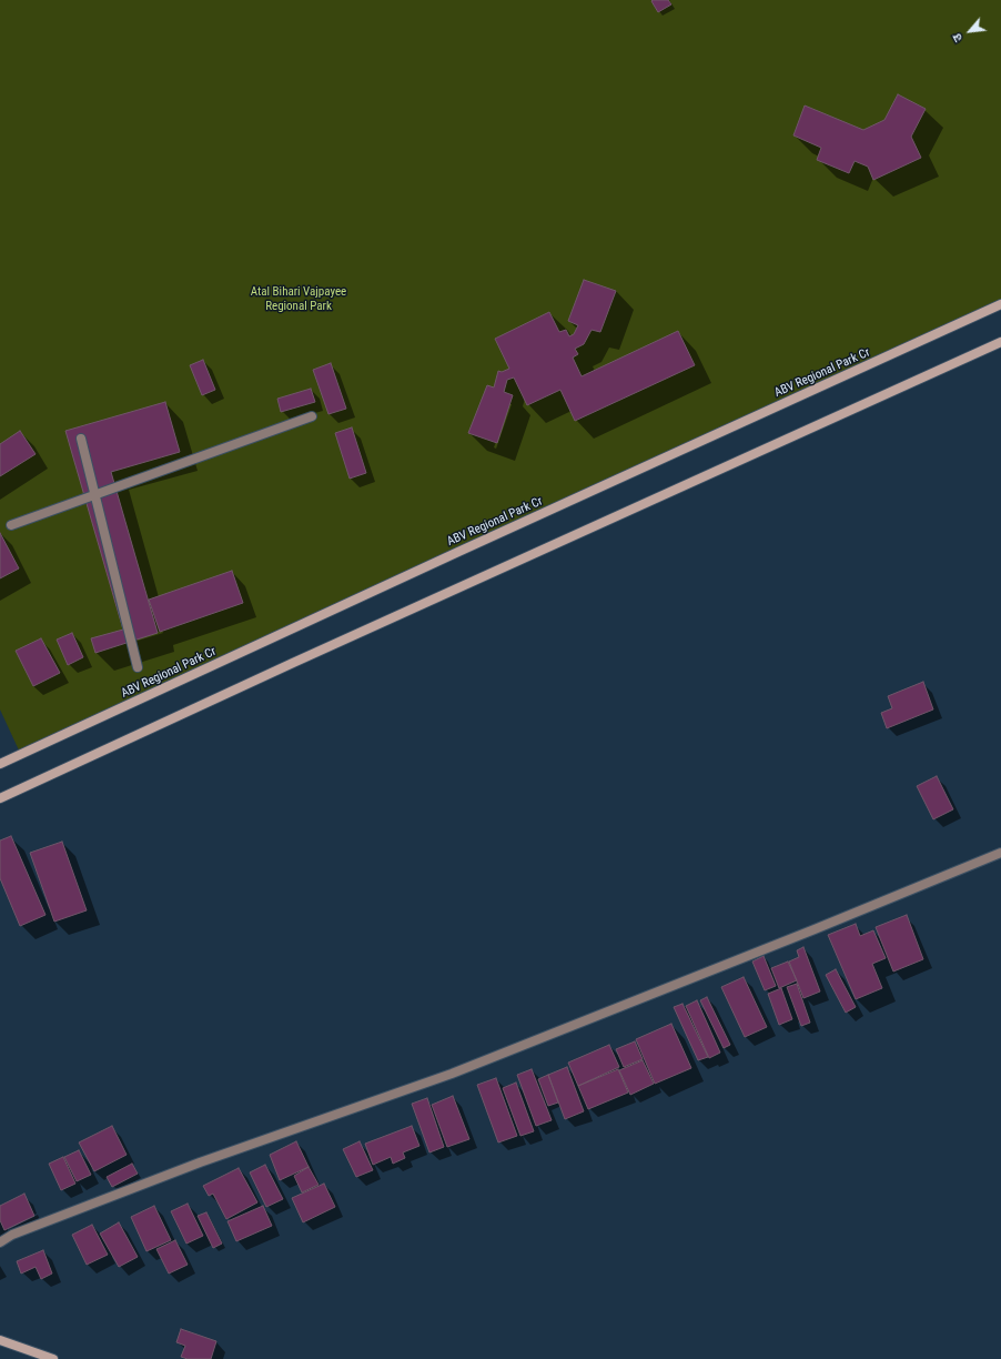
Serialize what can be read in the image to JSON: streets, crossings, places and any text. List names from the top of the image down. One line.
{"streets":{"street":["ABV Regional Park Cr"]},"parks":["Atal Bihari Vajpayee Regional Park"],"north":"bottom left"}
